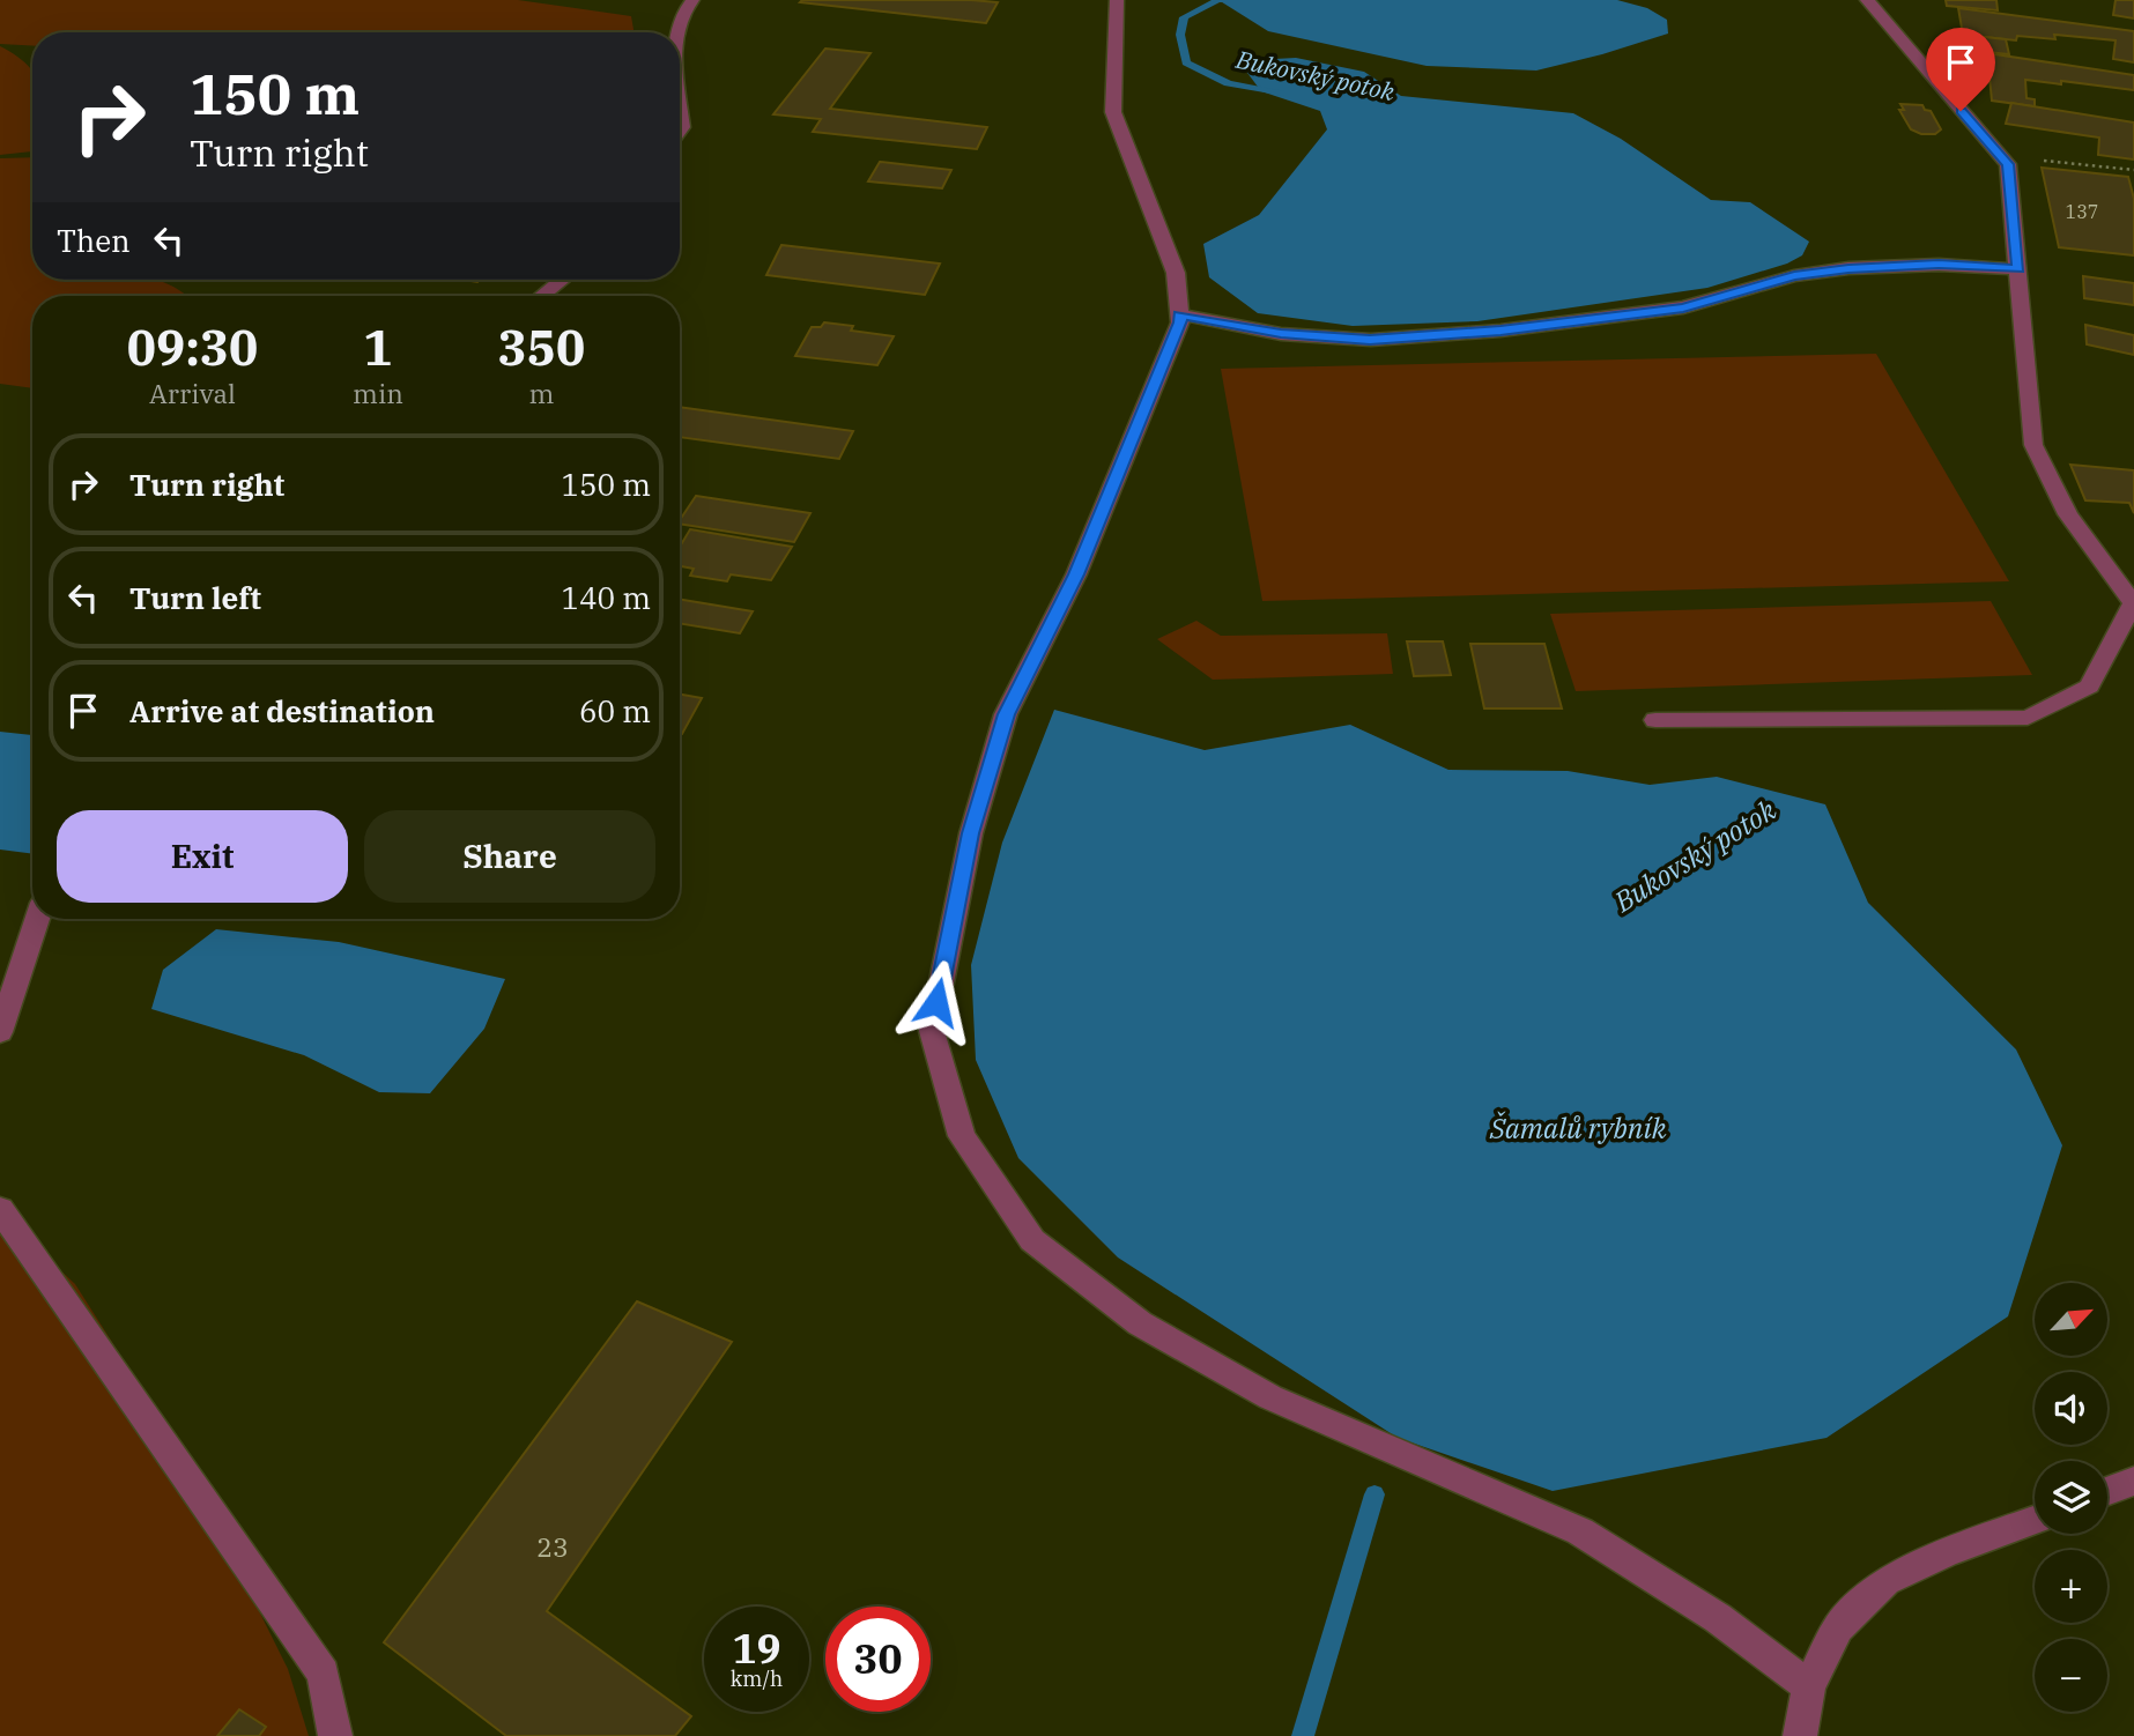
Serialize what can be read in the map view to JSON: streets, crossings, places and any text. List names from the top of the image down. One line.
{"water":["Bukovský potok","Šamalů rybník"],"house_numbers":["137","23"],"north":"top right","page":{"turn":["150 m","Turn right"],"then":"Then","eta":["09:30","Arrival","1","min","350","m"],"list":[{"name":"Turn right","value":"150 m"},{"name":"Turn left","value":"140 m"},{"name":"Arrive at destination","value":"60 m"}],"buttons":["Exit","Share"],"map_buttons":["+","−"],"speed":"19 km/h","limit":"30"}}
